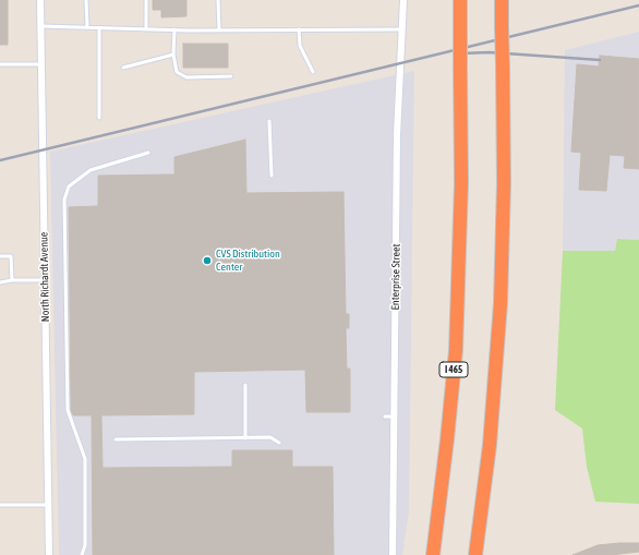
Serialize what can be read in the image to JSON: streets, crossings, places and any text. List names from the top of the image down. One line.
{"streets":{"highway":["I 465"],"street":["North Richardt Avenue","Enterprise Street"]},"places":["CVS Distribution Center"]}
